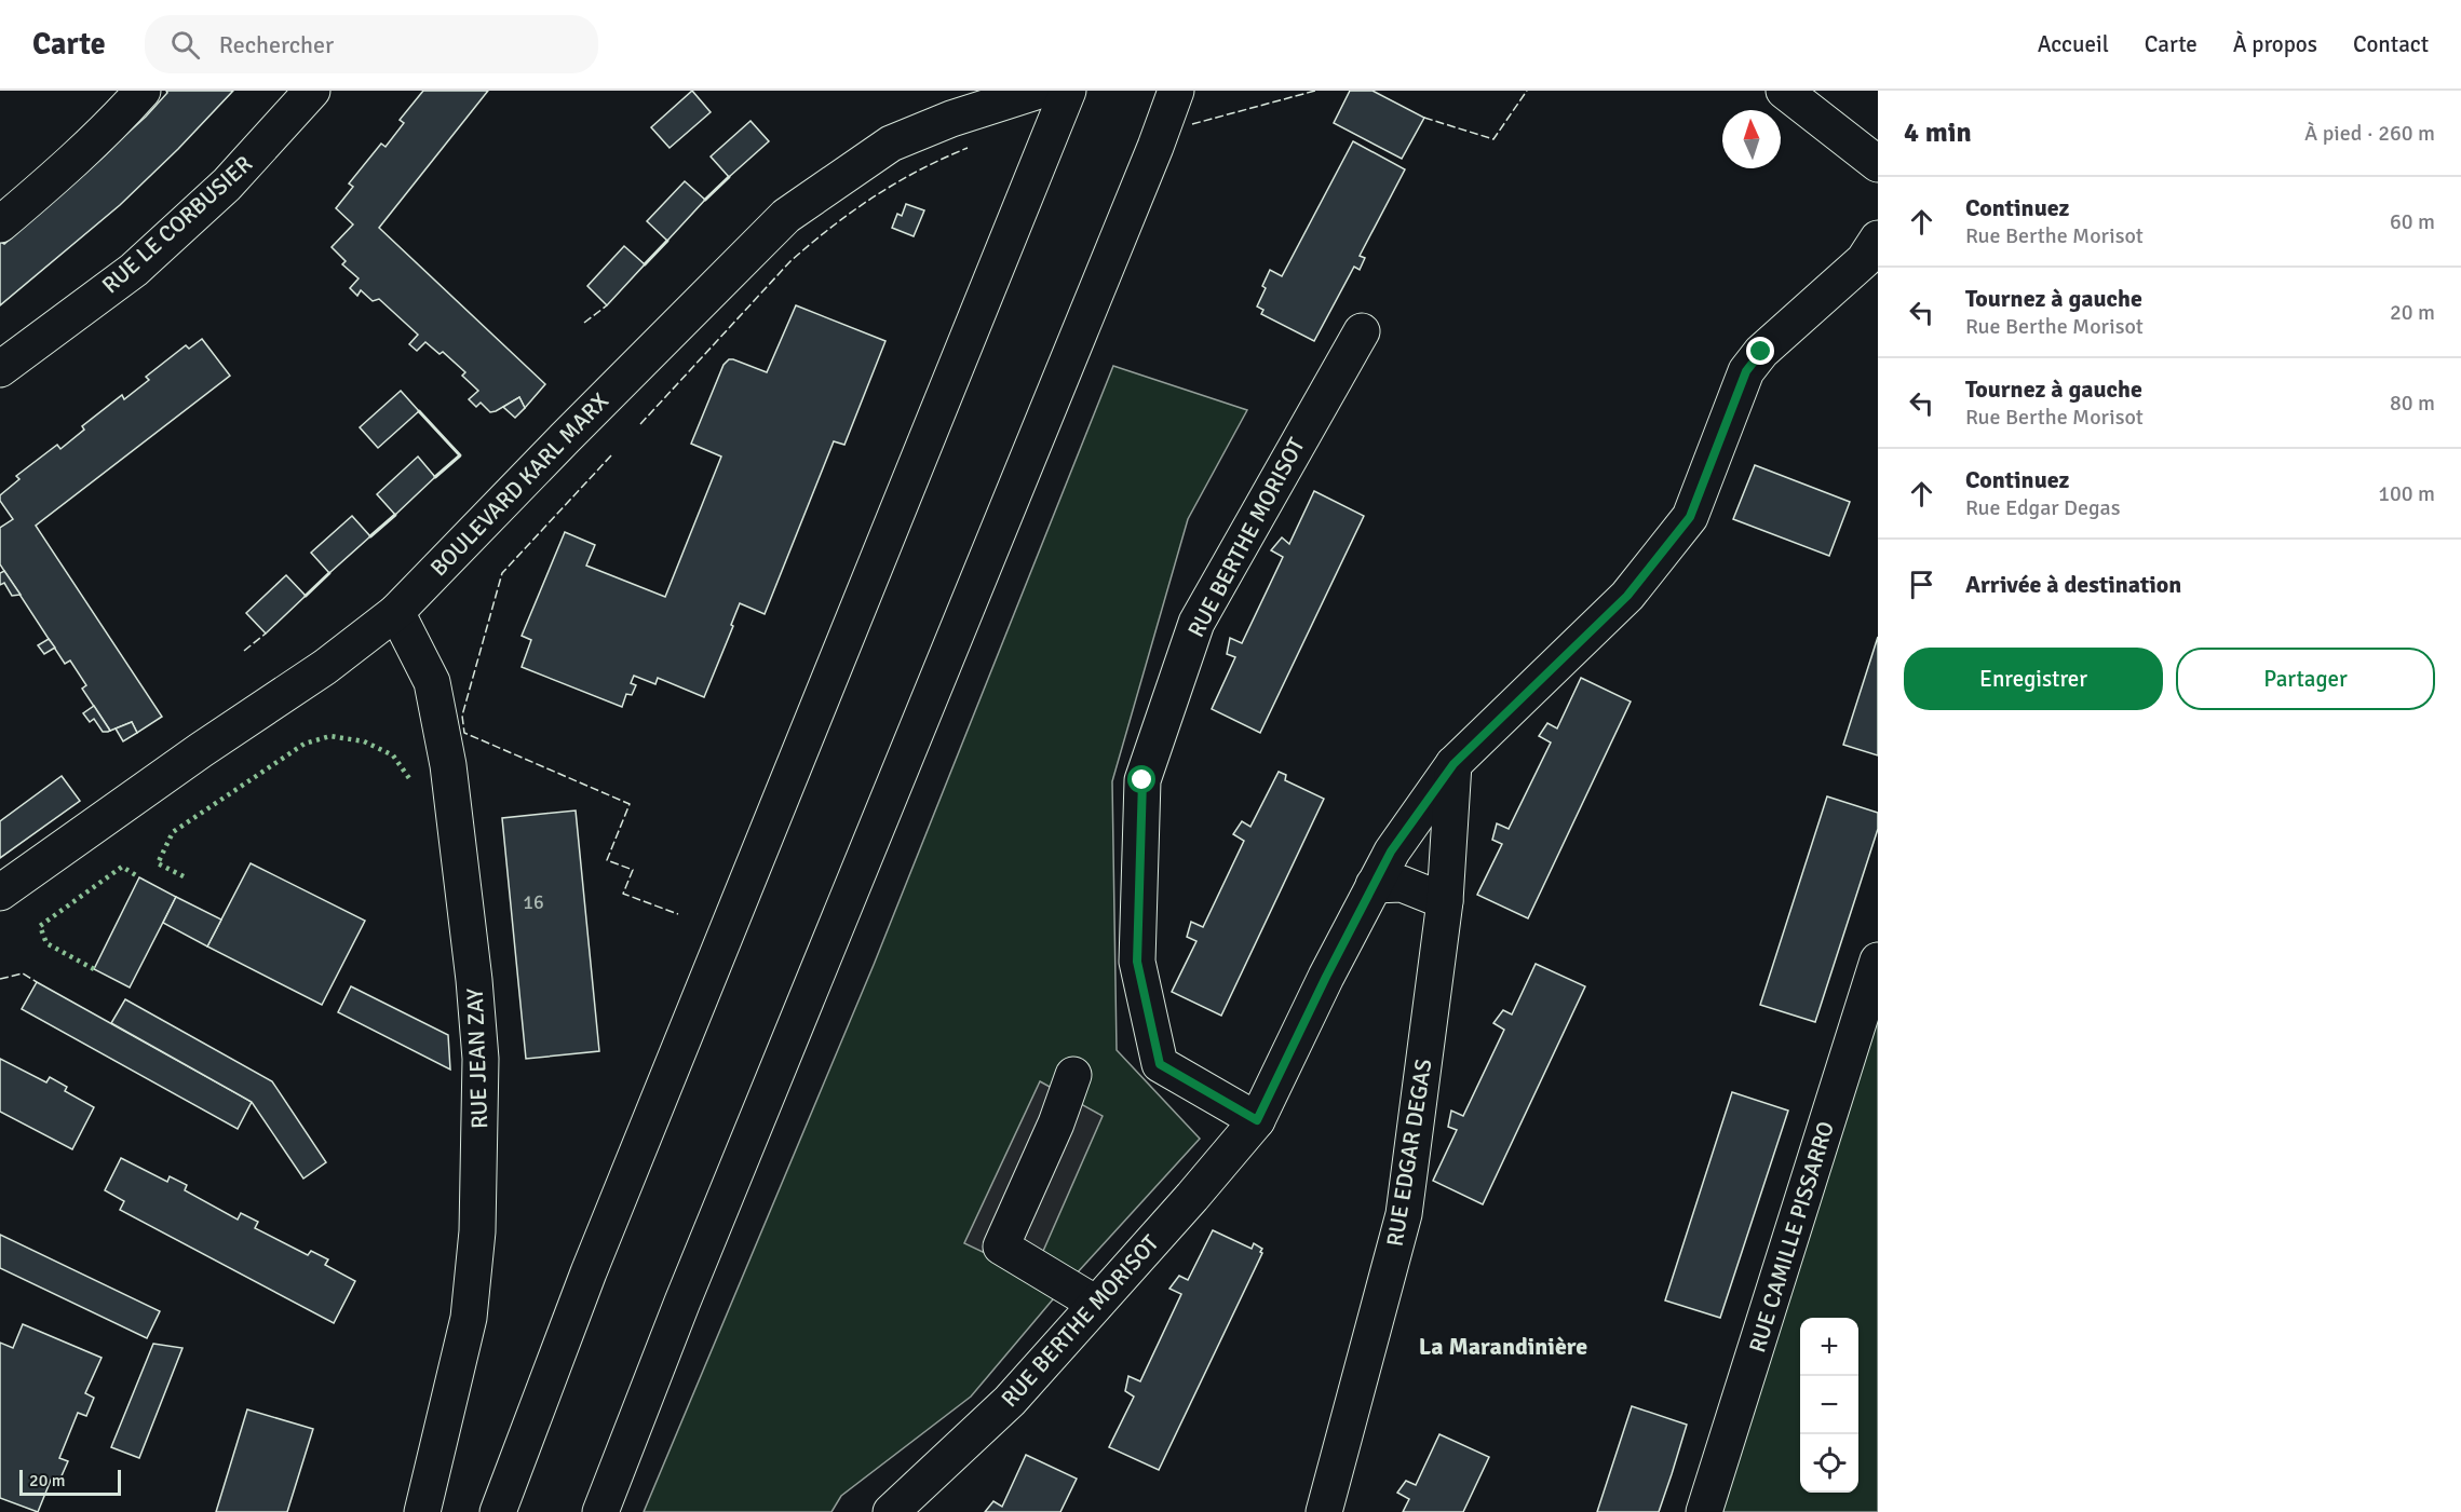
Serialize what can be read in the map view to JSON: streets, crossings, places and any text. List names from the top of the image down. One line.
{"streets":{"main road":["RUE LE CORBUSIER","BOULEVARD KARL MARX","RUE BERTHE MORISOT","RUE JEAN ZAY","RUE EDGAR DEGAS","RUE CAMILLE PISSARRO"]},"crossings":[["BOULEVARD KARL MARX","RUE JEAN ZAY"],["RUE BERTHE MORISOT","RUE EDGAR DEGAS"]],"districts":["La Marandinière"],"house_numbers":["16"],"scale_bar":"20 m","north":"top","page":{"header":"Carte","search":"Rechercher","nav":["Accueil","Carte","À propos","Contact"],"heading":["4 min","À pied · 260 m"],"list":[["Continuez","Rue Berthe Morisot","60 m"],["Tournez à gauche","Rue Berthe Morisot","20 m"],["Tournez à gauche","Rue Berthe Morisot","80 m"],["Continuez","Rue Edgar Degas","100 m"],"Arrivée à destination"],"buttons":["Enregistrer","Partager"],"map_buttons":["+","−"],"scale":"20 m"}}
